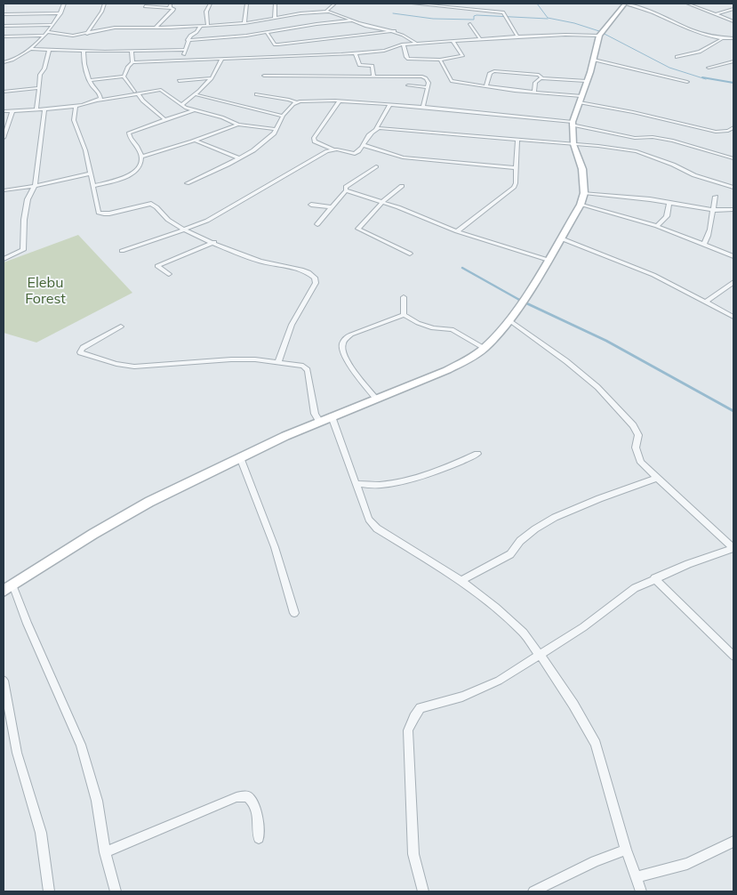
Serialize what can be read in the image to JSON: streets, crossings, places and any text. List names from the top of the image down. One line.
{"parks":["Elebu Forest"]}
